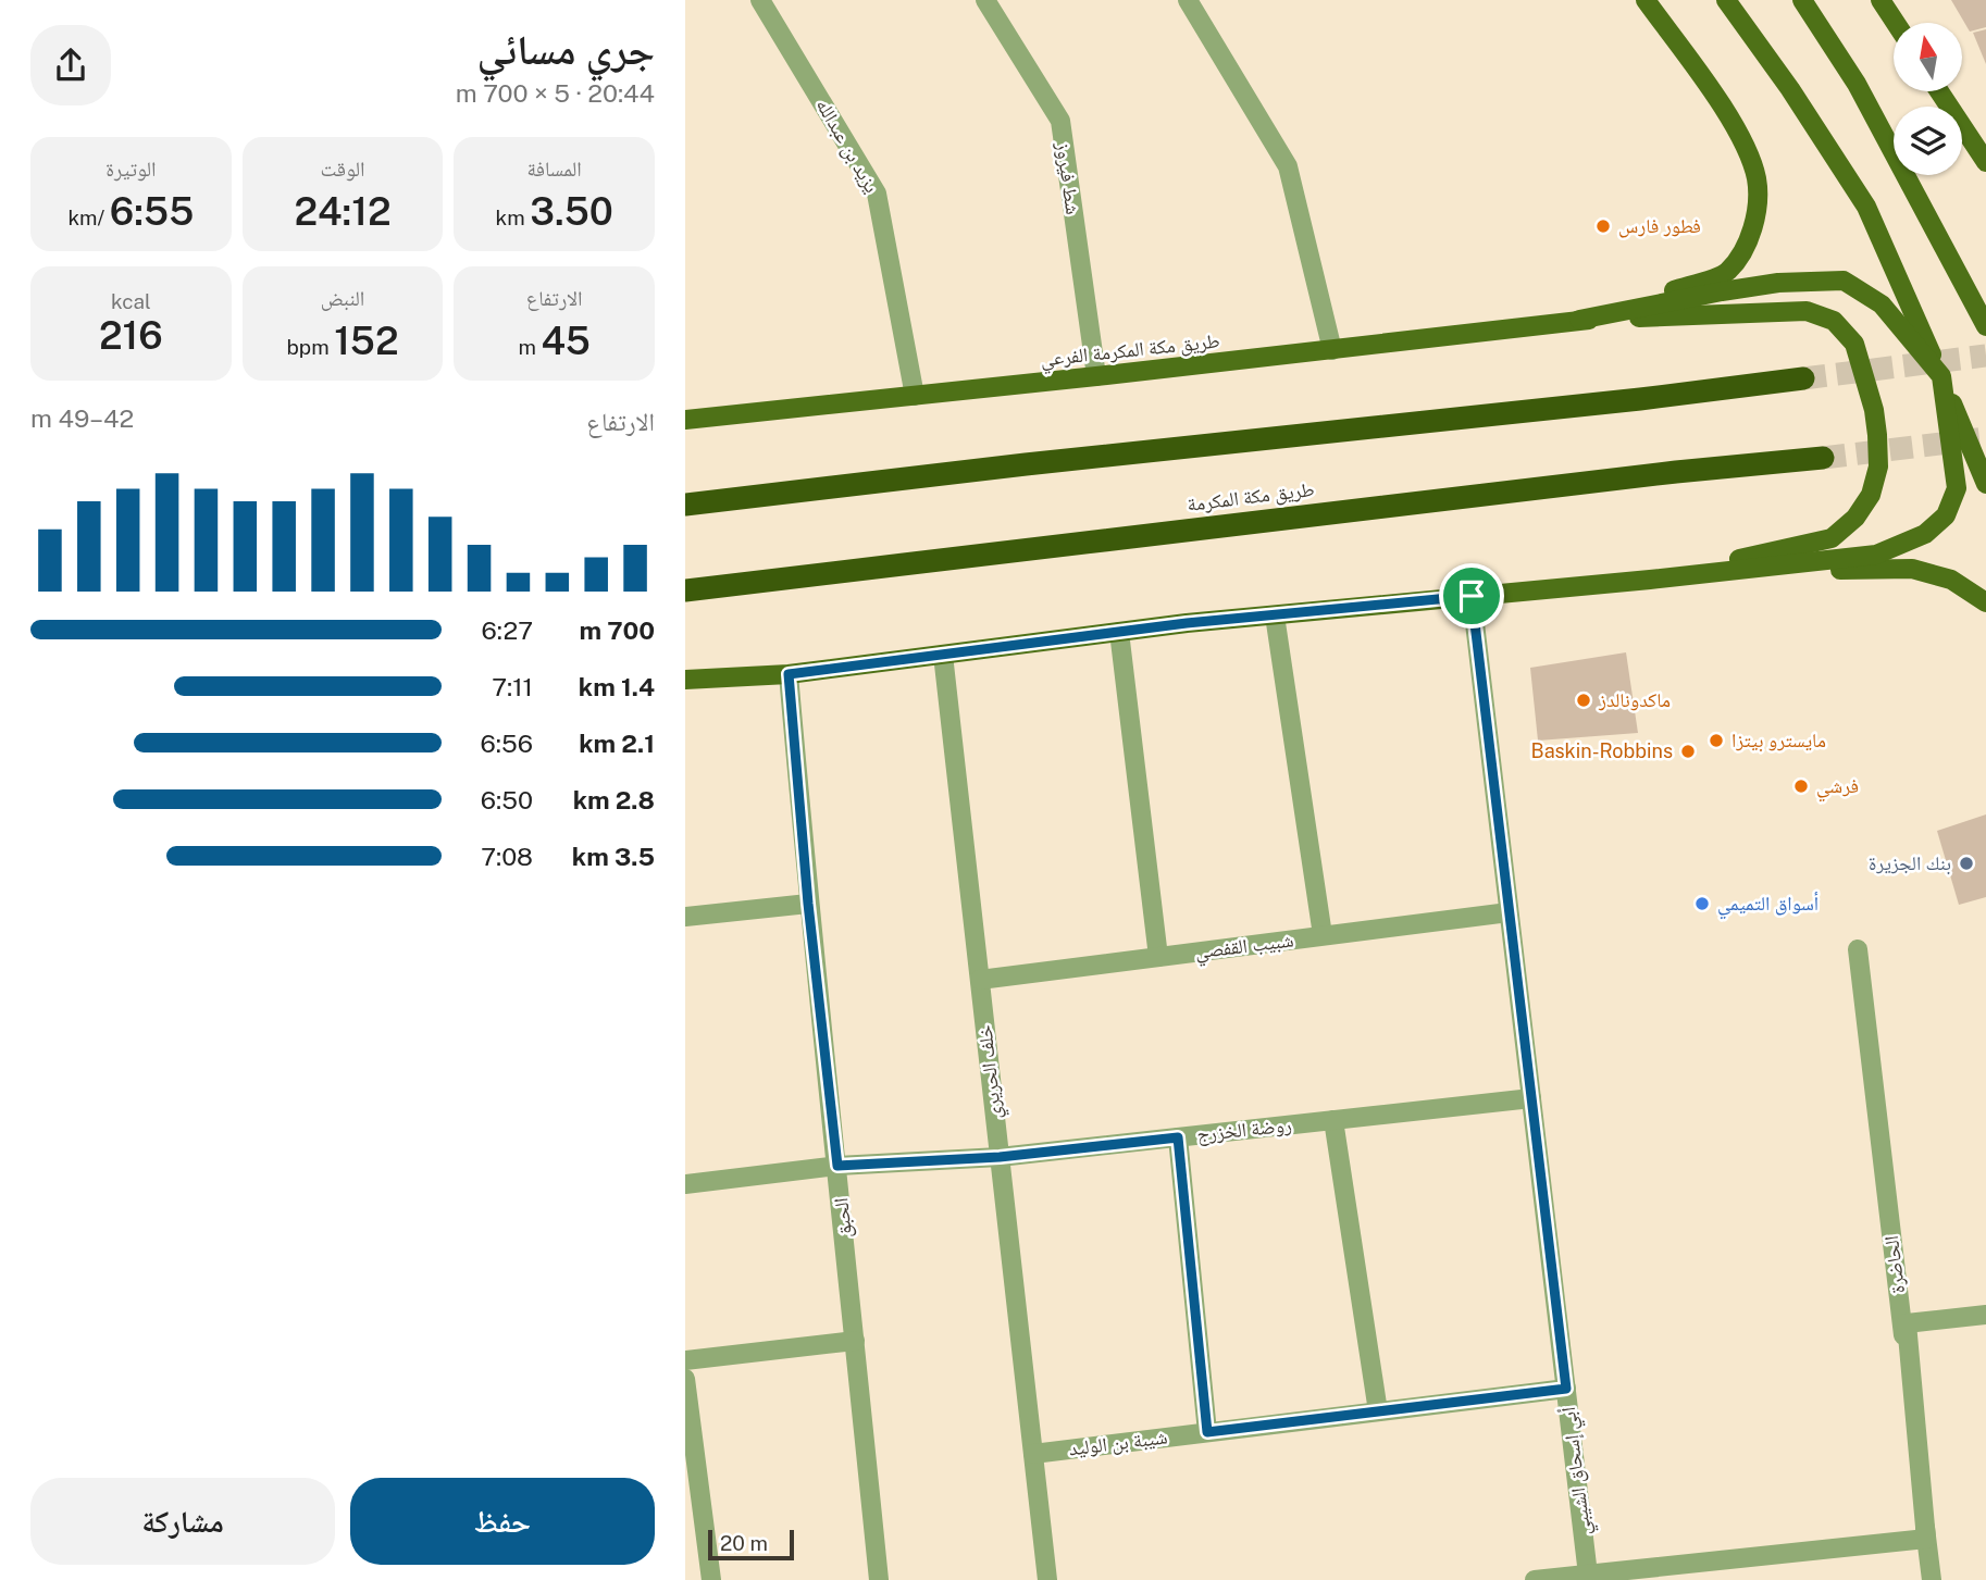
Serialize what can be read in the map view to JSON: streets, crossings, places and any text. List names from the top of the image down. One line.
{"streets":{"highway":["طريق مكة المكرمة"],"main road":["طريق مكة المكرمة الفرعي"],"street":["يزيد بن عبدالله","شط فيروز","شبيب القفصي","خلف الحريري","روضة الخزرج","الحبق","الحاضرة","شيبة بن الوليد","أبي إسحاق الشيبي"]},"crossings":[["يزيد بن عبدالله","طريق مكة المكرمة الفرعي"],["شط فيروز","طريق مكة المكرمة الفرعي"],["شبيب القفصي","خلف الحريري"],["شبيب القفصي","أبي إسحاق الشيبي"],["خلف الحريري","روضة الخزرج"],["خلف الحريري","شيبة بن الوليد"],["روضة الخزرج","الحبق"],["روضة الخزرج","أبي إسحاق الشيبي"],["شيبة بن الوليد","أبي إسحاق الشيبي"]],"places":["فطور فارس","ماكدونالدز","مايسترو بيتزا","Baskin-Robbins","فرشي","بنك الجزيرة","أسواق التميمي"],"scale_bar":"20 m","north":"top","page":{"heading":["جري مسائي","20:44 · 5 × 700 m"],"stats":[["المسافة","3.50 km"],["الوقت","24:12"],["الوتيرة","6:55 /km"],["الارتفاع","45 m"],["النبض","152 bpm"],["kcal","216"]],"chart":["الارتفاع","42–49 m"],"list":[{"name":"700 m","note":"6:27"},{"name":"1.4 km","note":"7:11"},{"name":"2.1 km","note":"6:56"},{"name":"2.8 km","note":"6:50"},{"name":"3.5 km","note":"7:08"}],"buttons":["حفظ","مشاركة"],"scale":"20 m"}}
